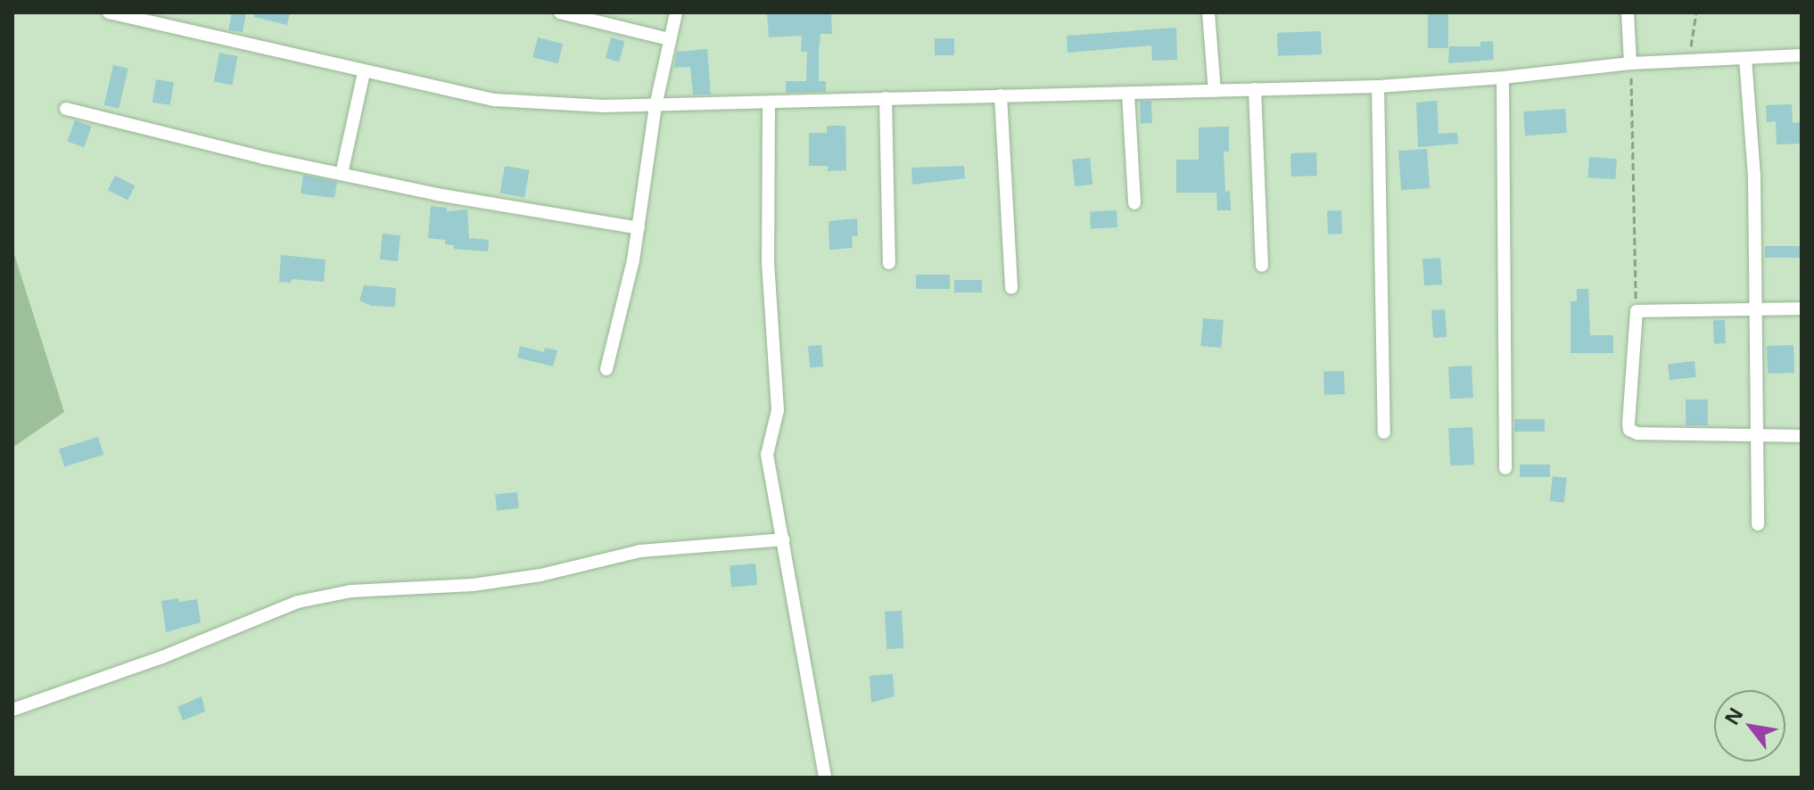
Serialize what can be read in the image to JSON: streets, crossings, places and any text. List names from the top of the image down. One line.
{"north":"top left"}
